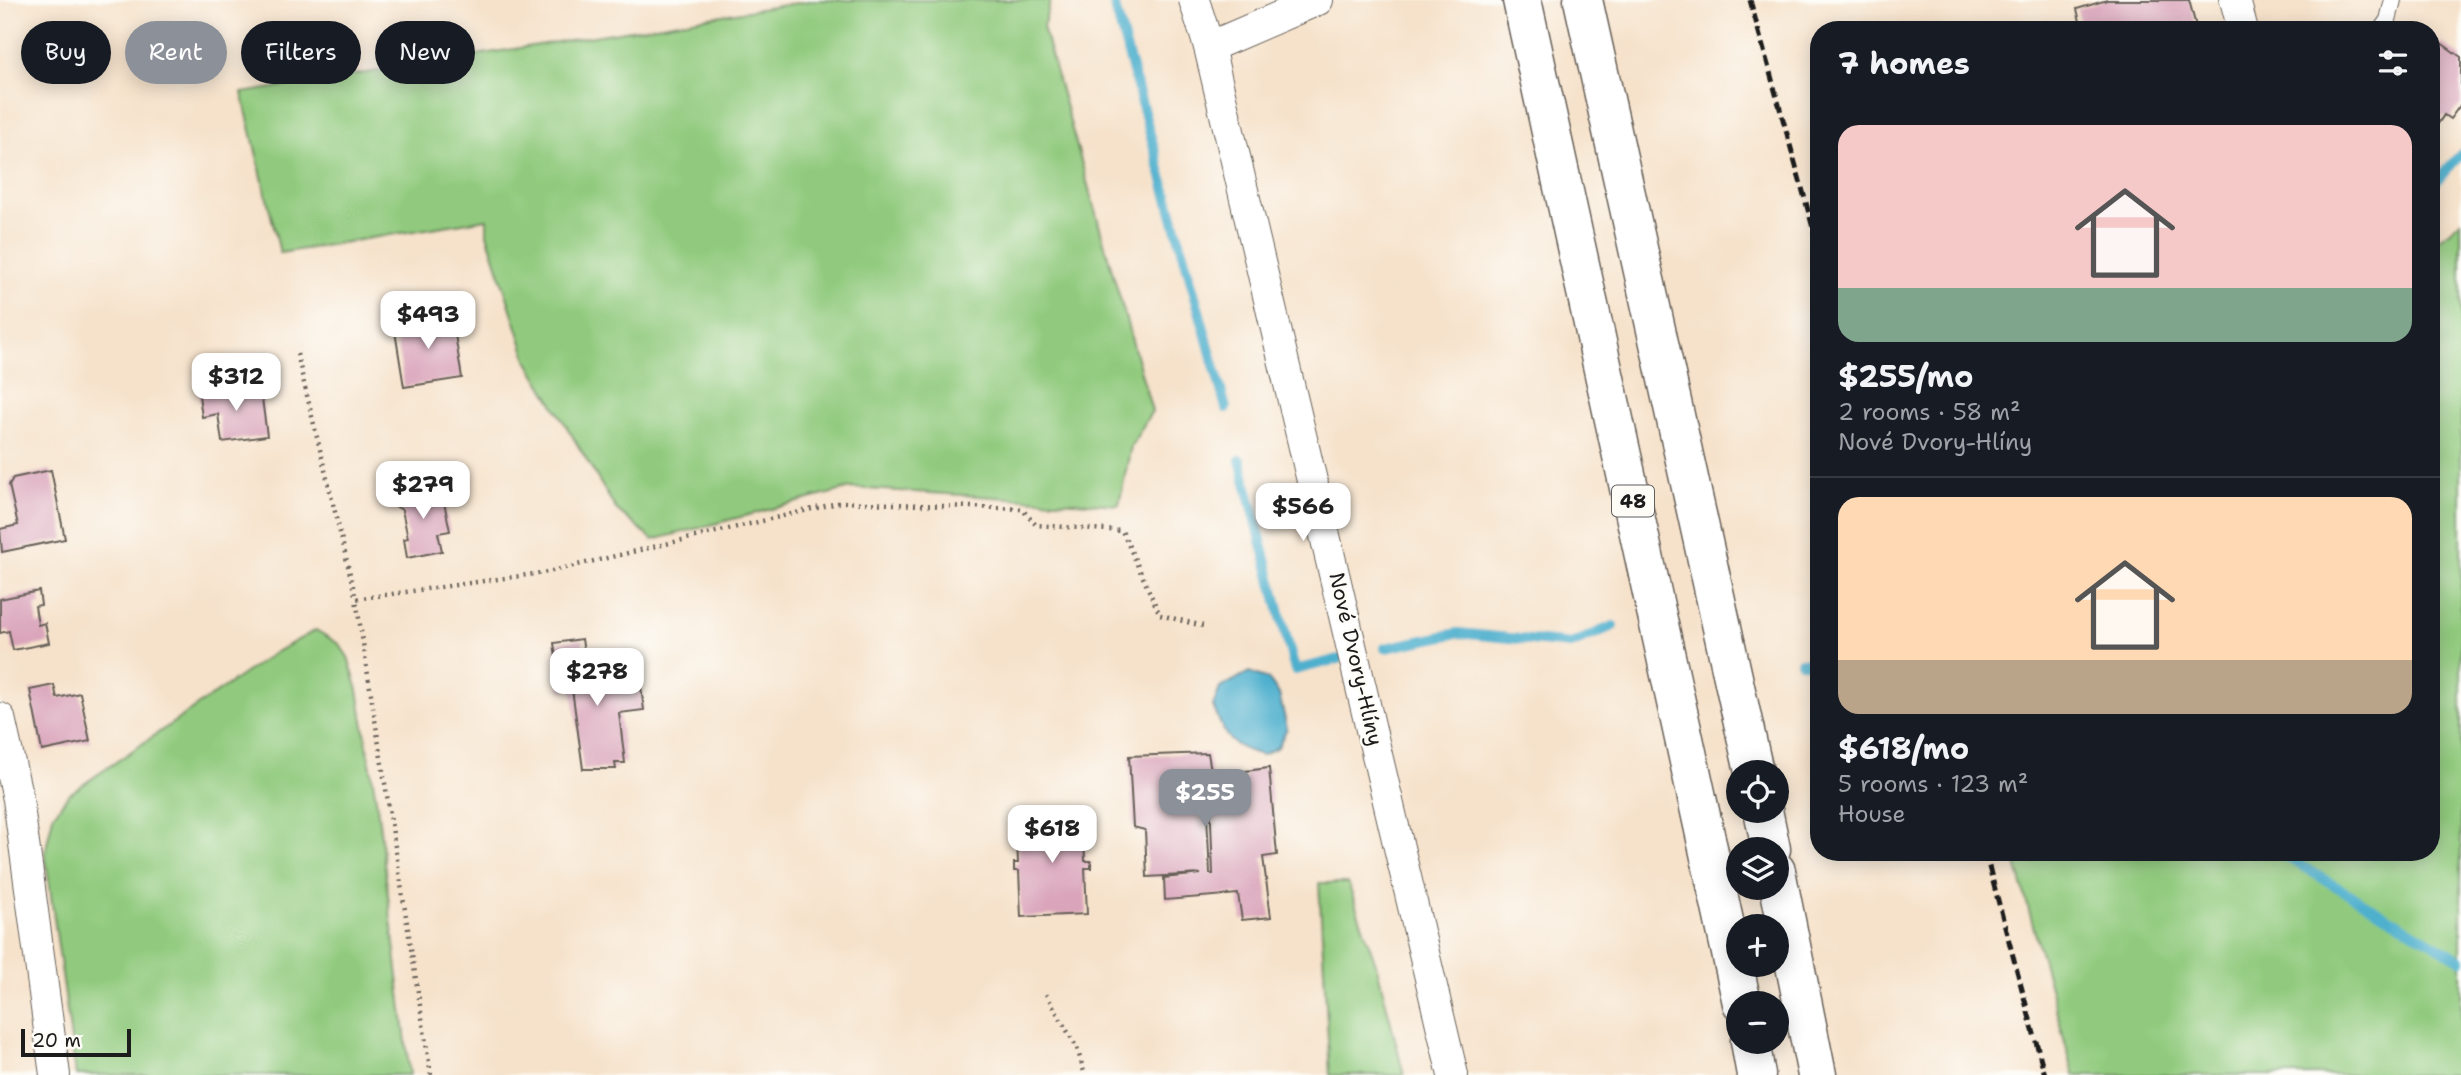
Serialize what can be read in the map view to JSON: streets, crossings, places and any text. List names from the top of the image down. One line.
{"streets":{"highway":["48"],"street":["Nové Dvory-Hlíny"]},"scale_bar":"20 m","page":{"chip":["Buy","Rent","Filters","New"],"heading":"7 homes","list":[{"name":"$255/mo","note":"2 rooms · 58 m² · Nové Dvory-Hlíny"},{"name":"$618/mo","note":"5 rooms · 123 m² · House"}],"price":["$493","$312","$279","$566","$278","$255","$618"],"map_buttons":["+","−"],"scale":"20 m"}}
